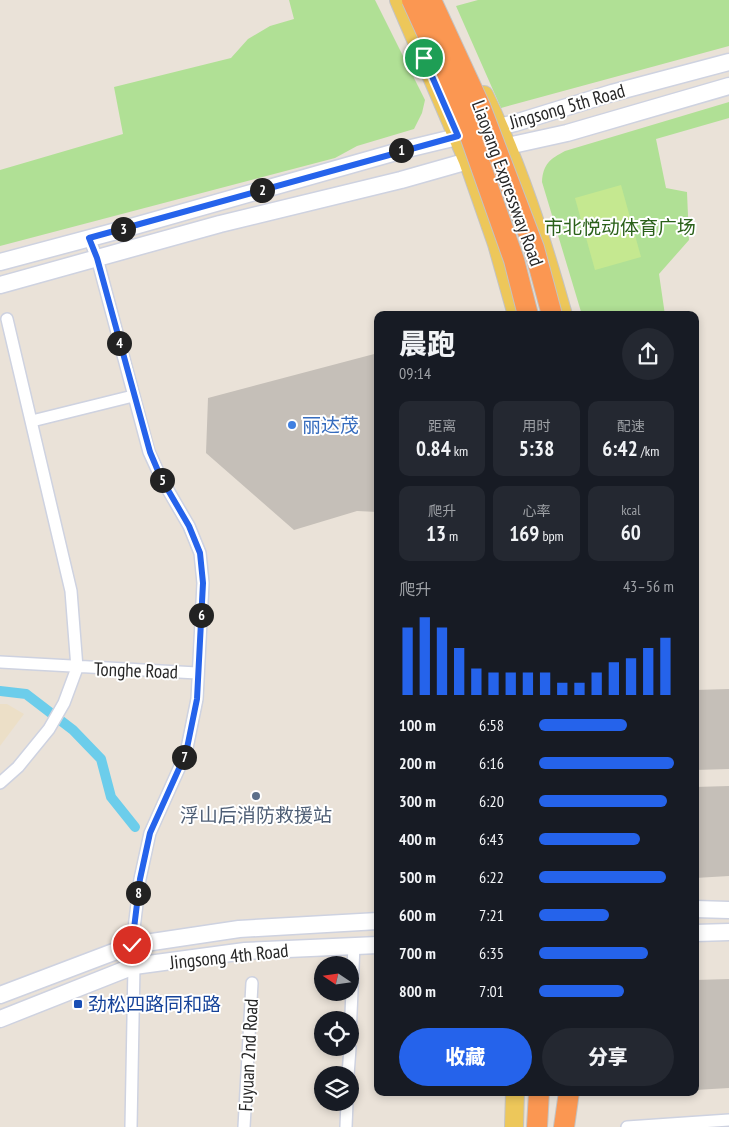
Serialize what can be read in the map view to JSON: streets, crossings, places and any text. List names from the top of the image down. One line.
{"streets":{"highway":["Liaoyang Expressway Road"],"main road":["Jingsong 5th Road","Jingsong 4th Road"],"street":["Tonghe Road","Fuyuan 2nd Road"]},"crossings":[["Tonghe Road","Jingsong 4th Road"]],"parks":["市北悦动体育广场"],"places":{"other":["丽达茂","浮山后消防救援站"],"transit":["劲松四路同和路"]},"north":"left","page":{"pins":["1","2","3","4","5","6","7","8"],"heading":["晨跑","09:14"],"stats":[["距离","0.84 km"],["用时","5:38"],["配速","6:42 /km"],["爬升","13 m"],["心率","169 bpm"],["kcal","60"]],"chart":["爬升","43–56 m"],"list":[{"name":"100 m","note":"6:58"},{"name":"200 m","note":"6:16"},{"name":"300 m","note":"6:20"},{"name":"400 m","note":"6:43"},{"name":"500 m","note":"6:22"},{"name":"600 m","note":"7:21"},{"name":"700 m","note":"6:35"},{"name":"800 m","note":"7:01"}],"buttons":["收藏","分享"]}}
